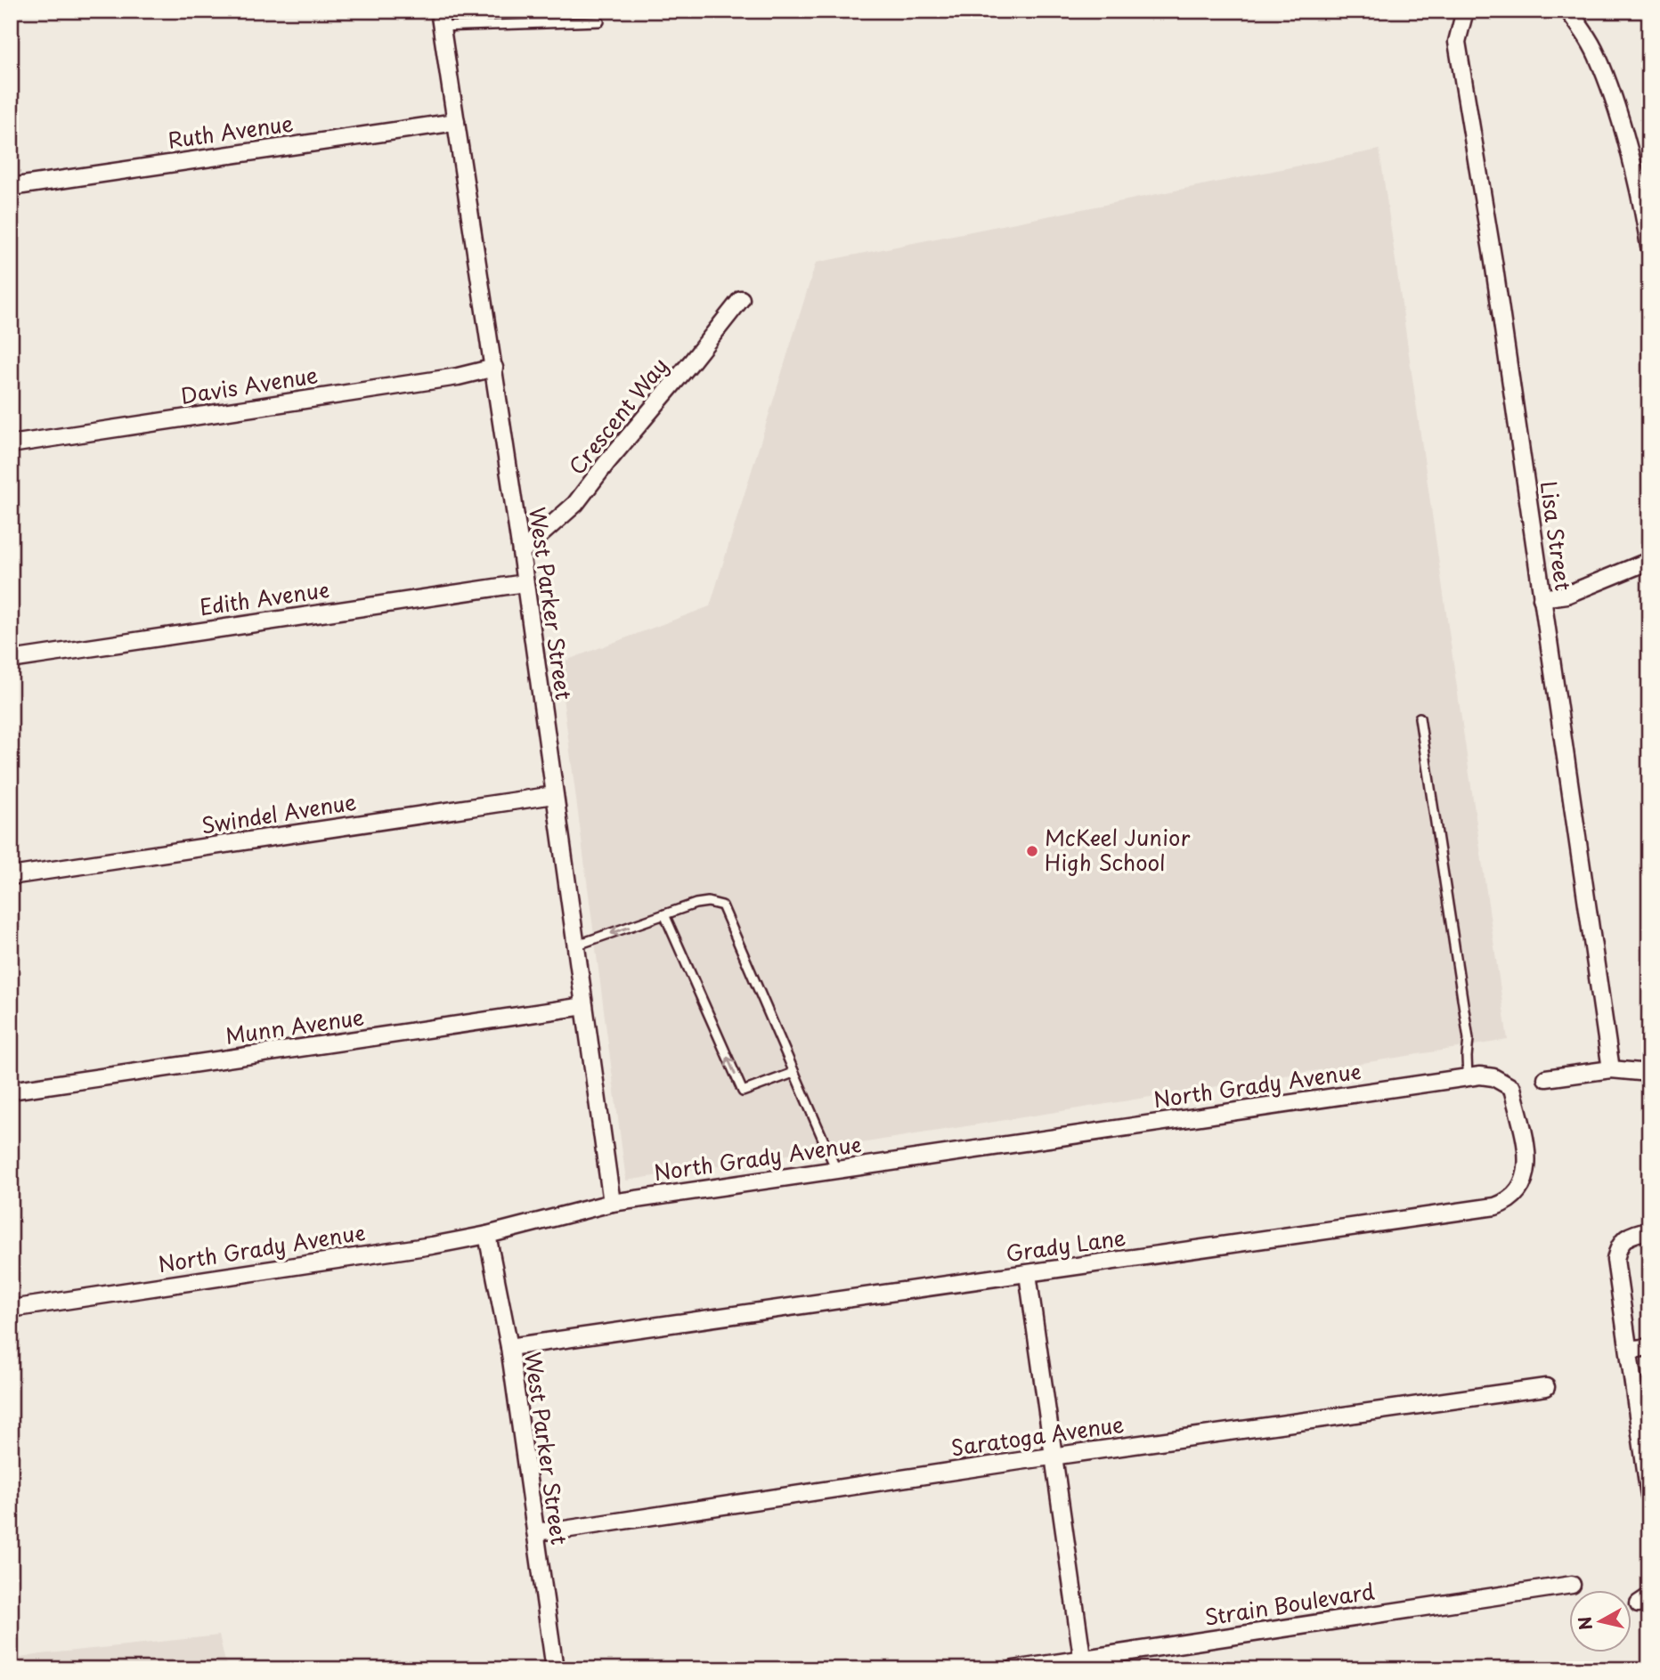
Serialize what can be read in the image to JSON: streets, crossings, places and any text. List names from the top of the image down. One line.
{"streets":{"street":["Ruth Avenue","Davis Avenue","Crescent Way","Lisa Street","Edith Avenue","West Parker Street","Swindel Avenue","Munn Avenue","North Grady Avenue","Grady Lane","Saratoga Avenue","Strain Boulevard"]},"crossings":[["Ruth Avenue","West Parker Street"],["Davis Avenue","West Parker Street"],["Crescent Way","West Parker Street"],["Edith Avenue","West Parker Street"],["West Parker Street","Swindel Avenue"],["West Parker Street","Munn Avenue"],["West Parker Street","North Grady Avenue"],["West Parker Street","Grady Lane"],["West Parker Street","Saratoga Avenue"],["North Grady Avenue","Grady Lane"]],"places":["McKeel Junior High School"],"north":"left"}
